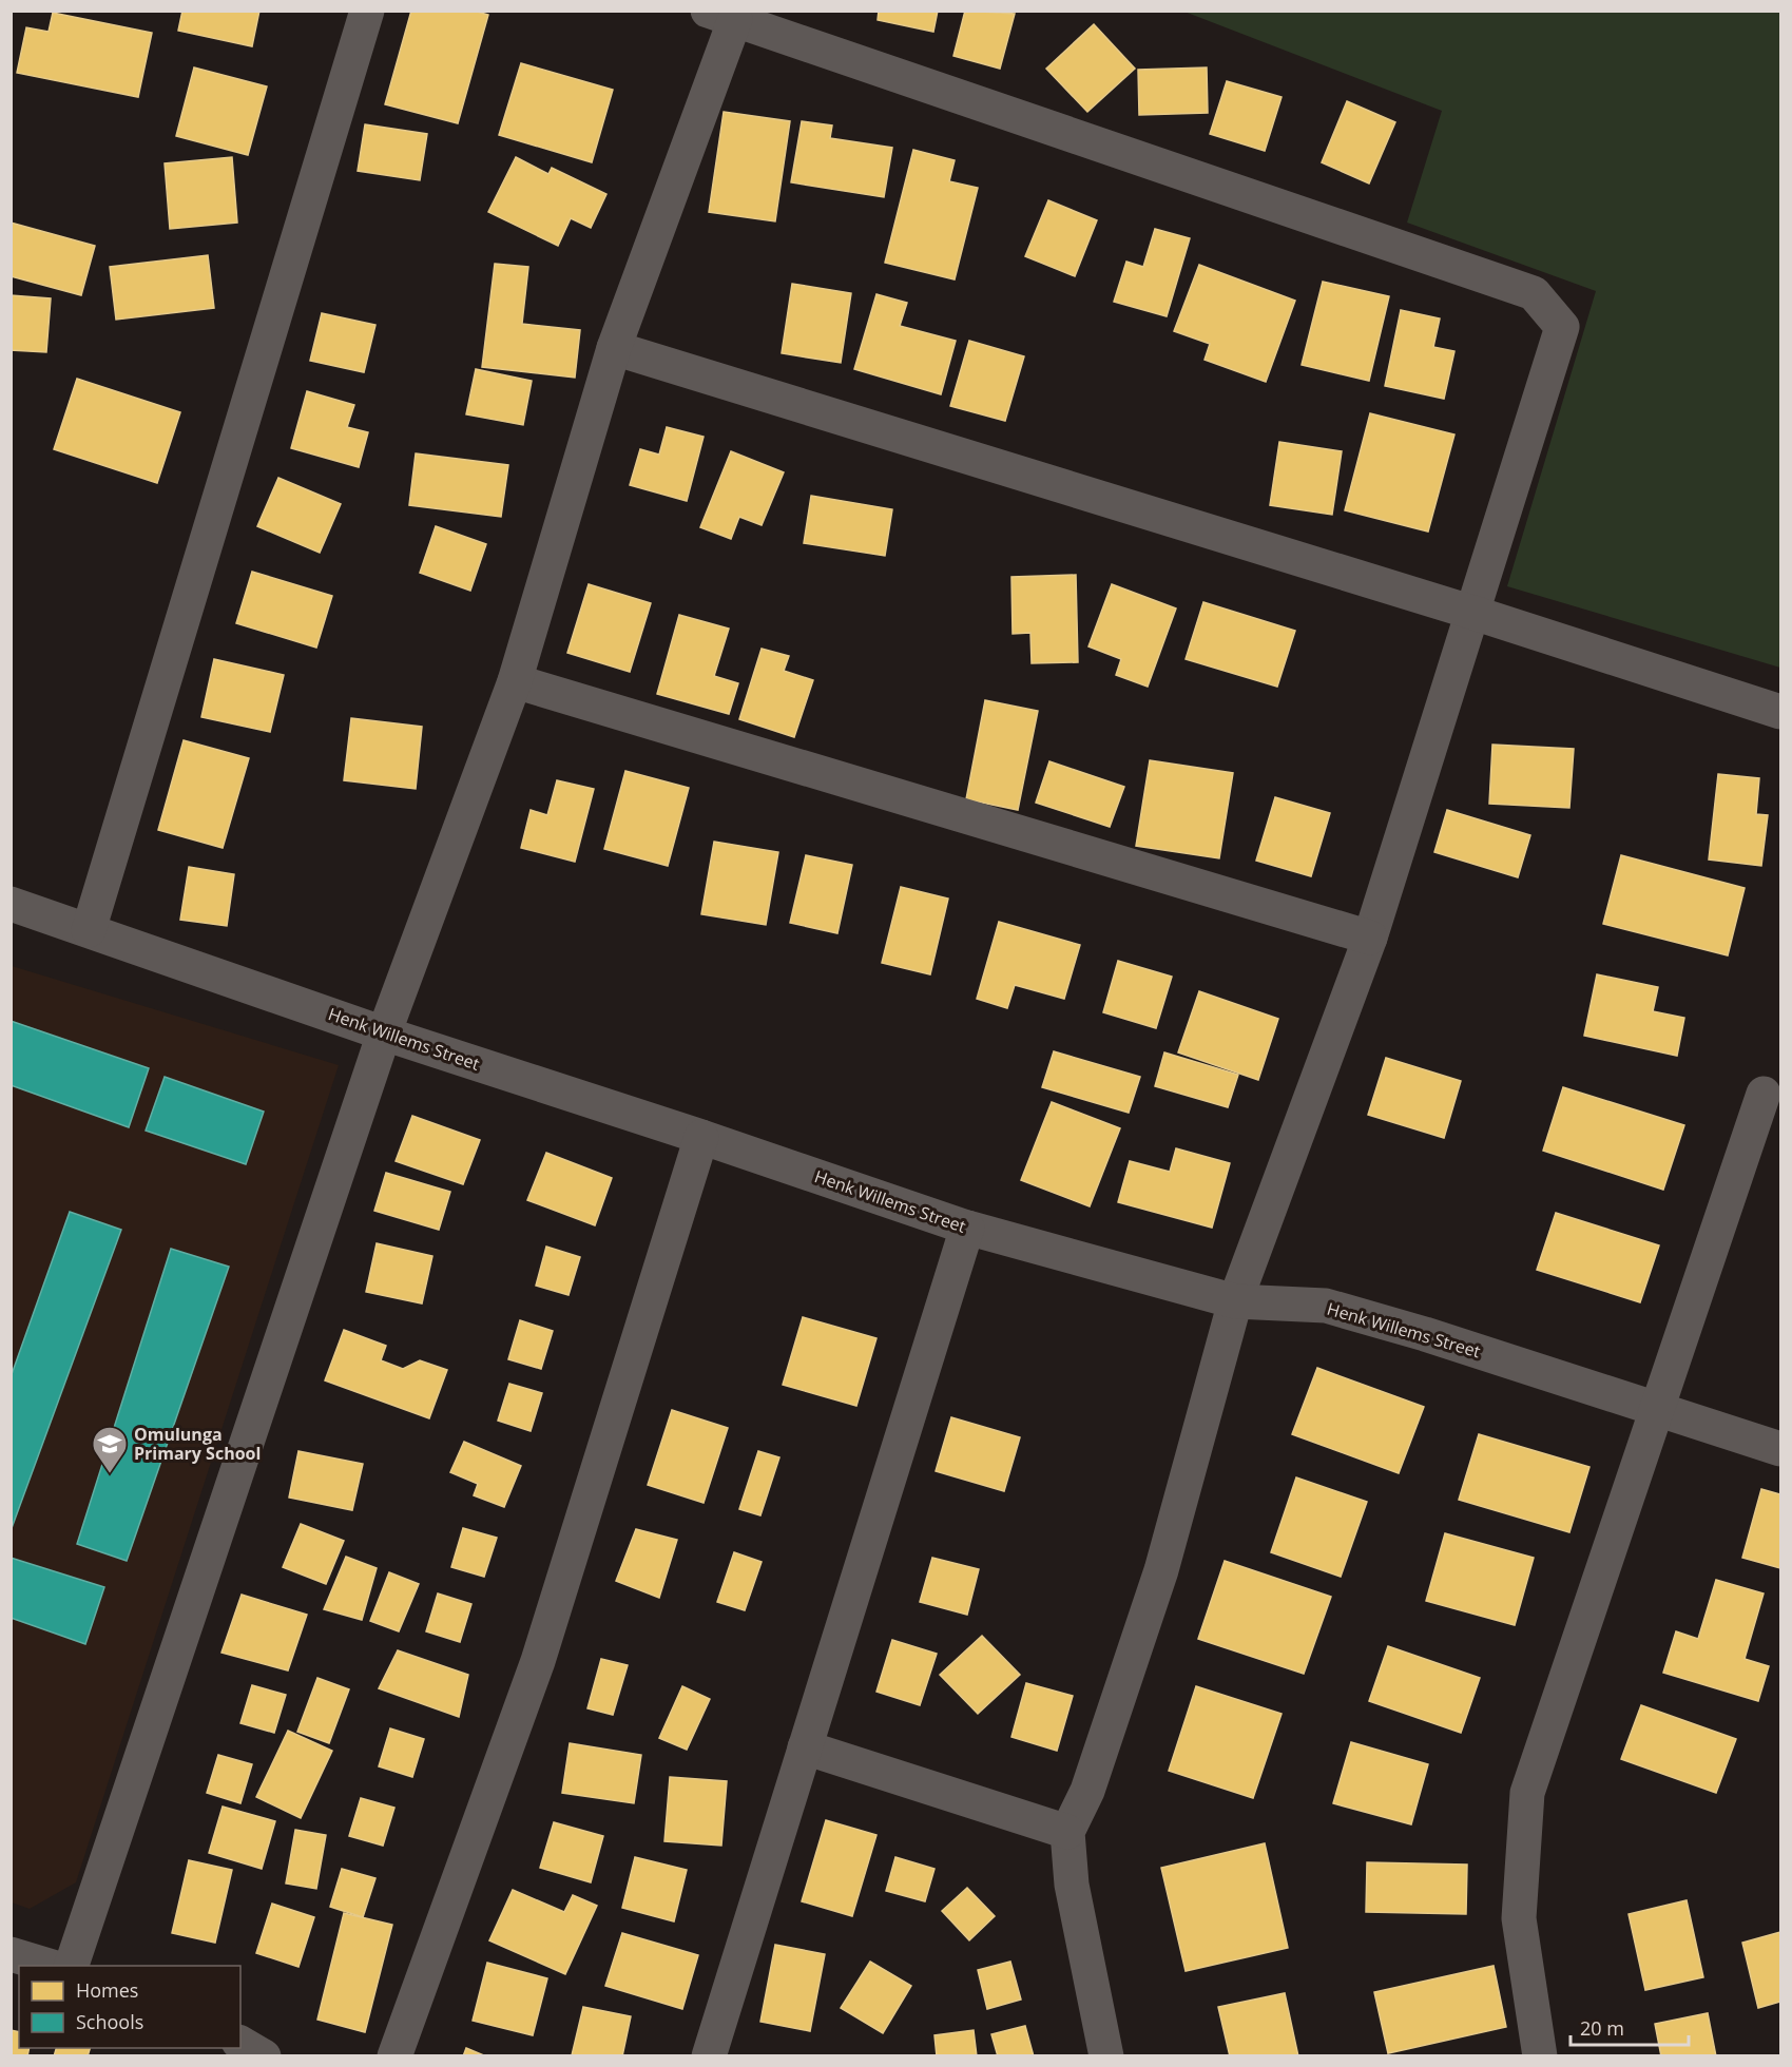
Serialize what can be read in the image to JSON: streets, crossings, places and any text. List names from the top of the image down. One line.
{"streets":{"street":["Henk Willems Street"]},"places":{"school or university":["Omulunga Primary School"]},"legend":["Homes","Schools"],"scale_bar":"20 m"}
